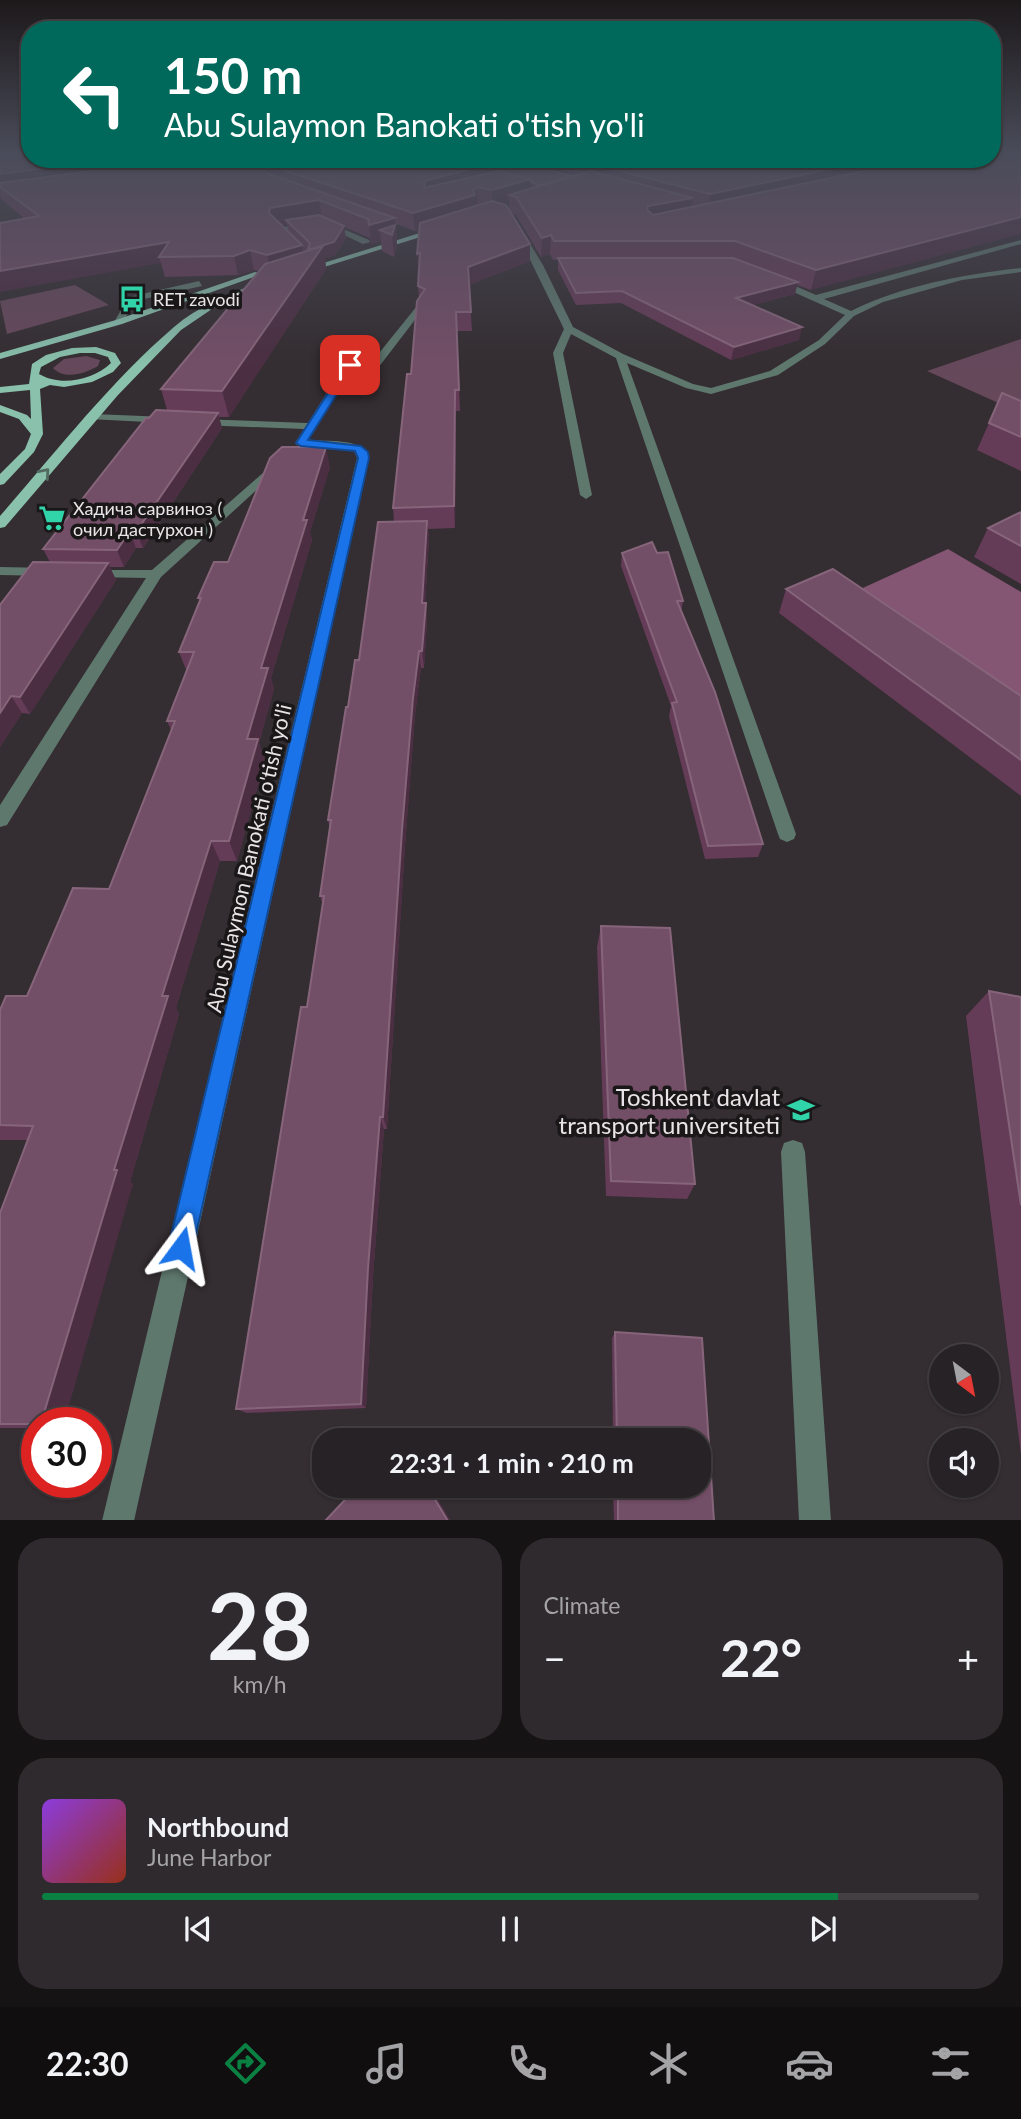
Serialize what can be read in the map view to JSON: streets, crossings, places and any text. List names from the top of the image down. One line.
{"streets":{"street":["Abu Sulaymon Banokati o'tish yo'li"]},"places":{"bus stop":["RET zavodi"],"supermarket":["Хадича сарвиноз ( очил дастурхон )"],"school or university":["Toshkent davlat transport universiteti"]},"north":"bottom right","page":{"turn":["150 m","Abu Sulaymon Banokati o'tish yo'li"],"limit":"30","trip":"22:31 · 1 min · 210 m","tile":[["28","km/h"],"Climate"],"heat":["−","22°","+"],"song":["Northbound","June Harbor"],"tabs":"22:30"}}
